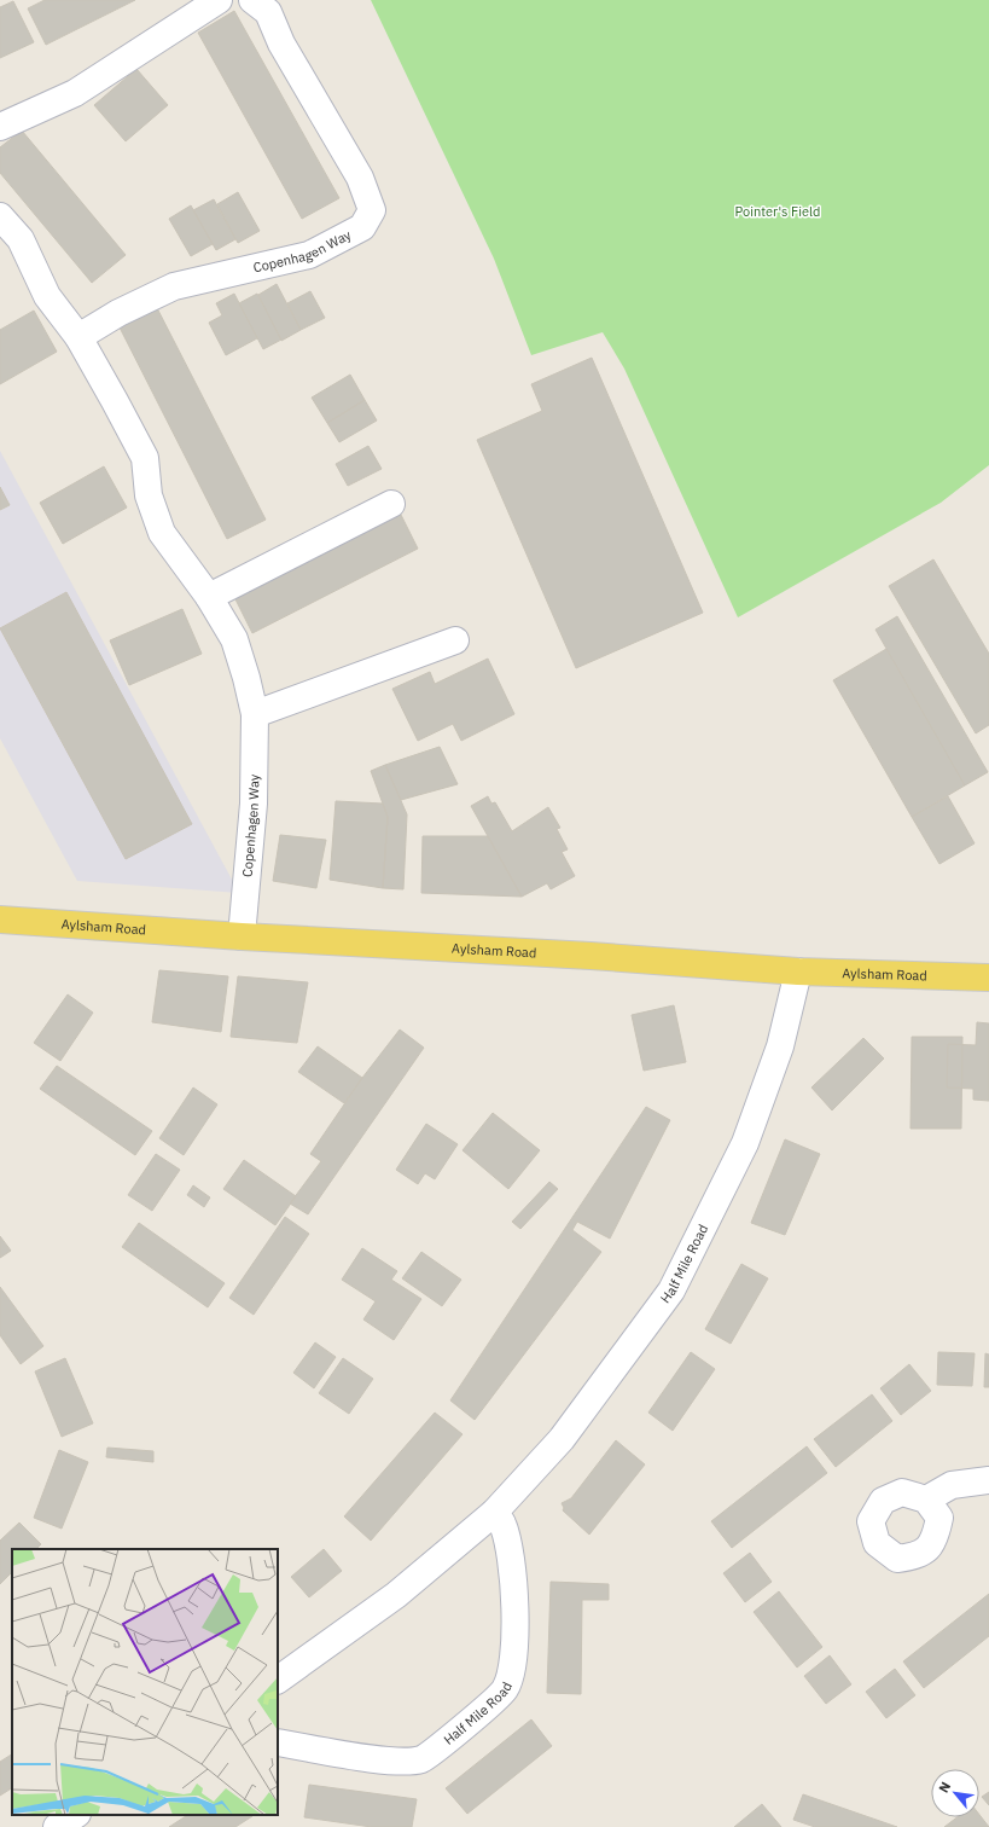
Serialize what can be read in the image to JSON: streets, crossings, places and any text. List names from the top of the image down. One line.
{"streets":{"main road":["Aylsham Road"],"street":["Copenhagen Way","Half Mile Road"]},"crossings":[["Copenhagen Way","Aylsham Road"],["Aylsham Road","Half Mile Road"]],"parks":["Pointer's Field"],"north":"top left"}
